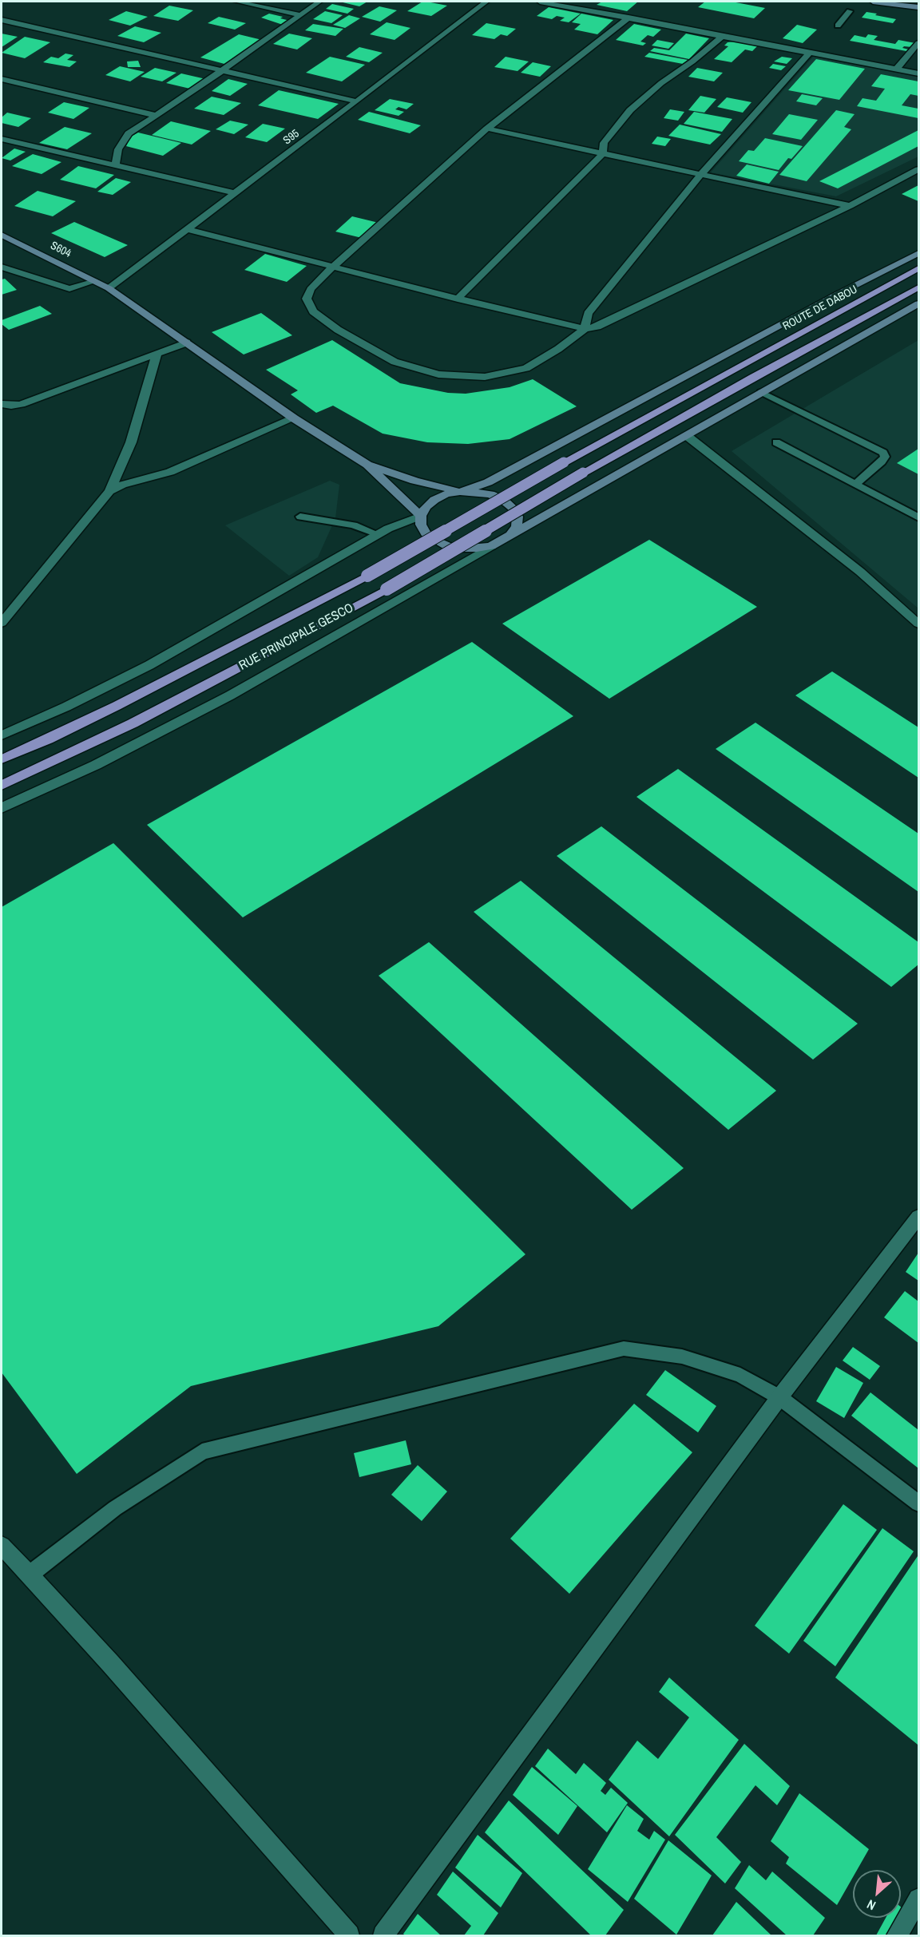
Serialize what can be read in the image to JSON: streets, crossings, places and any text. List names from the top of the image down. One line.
{"streets":{"main road":["ROUTE DE DABOU","RUE PRINCIPALE GESCO"],"street":["S95","S604"]},"crossings":[["S95","S604"],["ROUTE DE DABOU","RUE PRINCIPALE GESCO"]],"north":"bottom left"}
